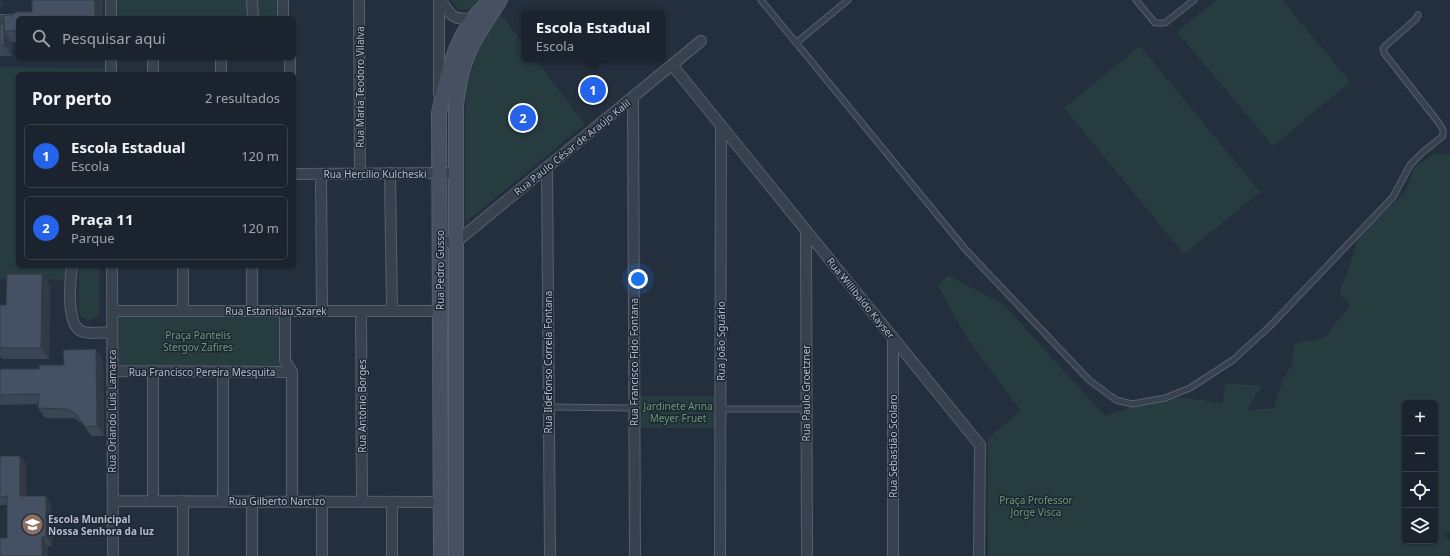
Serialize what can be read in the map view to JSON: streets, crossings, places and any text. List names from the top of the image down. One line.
{"streets":{"main road":["Rua Pedro Gusso"],"street":["Rua Maria Teodoro Vilalva","Rua Paulo César de Araújo Kalil","Rua Hercílio Kulcheski","Rua Willibaldo Kayser","Rua Estanislau Szarek","Rua João Sguário","Rua Ildefonso Correia Fontana","Rua Francisco Fido Fontana","Rua Francisco Pereira Mesquita","Rua Paulo Groetzner","Rua Antônio Borges","Rua Orlando Luís Lamarca","Rua Sebastião Scolaro","Rua Gilberto Narcizo"]},"crossings":[["Rua Maria Teodoro Vilalva","Rua Hercílio Kulcheski"],["Rua Paulo César de Araújo Kalil","Rua Pedro Gusso"],["Rua Paulo César de Araújo Kalil","Rua Willibaldo Kayser"],["Rua Paulo César de Araújo Kalil","Rua Ildefonso Correia Fontana"],["Rua Paulo César de Araújo Kalil","Rua Francisco Fido Fontana"],["Rua Hercílio Kulcheski","Rua Pedro Gusso"],["Rua Pedro Gusso","Rua Estanislau Szarek"],["Rua Pedro Gusso","Rua Gilberto Narcizo"],["Rua Willibaldo Kayser","Rua João Sguário"],["Rua Willibaldo Kayser","Rua Paulo Groetzner"],["Rua Willibaldo Kayser","Rua Sebastião Scolaro"],["Rua Estanislau Szarek","Rua Antônio Borges"],["Rua Estanislau Szarek","Rua Orlando Luís Lamarca"],["Rua Francisco Pereira Mesquita","Rua Orlando Luís Lamarca"],["Rua Antônio Borges","Rua Gilberto Narcizo"],["Rua Orlando Luís Lamarca","Rua Gilberto Narcizo"]],"parks":["Praça Pantelis Stergov Zafires","Jardinete Anna Meyer Fruet","Praça Professor Jorge Visca"],"places":{"school or university":["Escola Municipal Nossa Senhora da luz"]},"page":{"popup":["Escola Estadual","Escola"],"search":"Pesquisar aqui","heading":["Por perto","2 resultados"],"pins":["1","2"],"list":[{"mark":"1","name":"Escola Estadual","note":"Escola","value":"120 m"},{"mark":"2","name":"Praça 11","note":"Parque","value":"120 m"}],"map_buttons":["+","−"]}}
